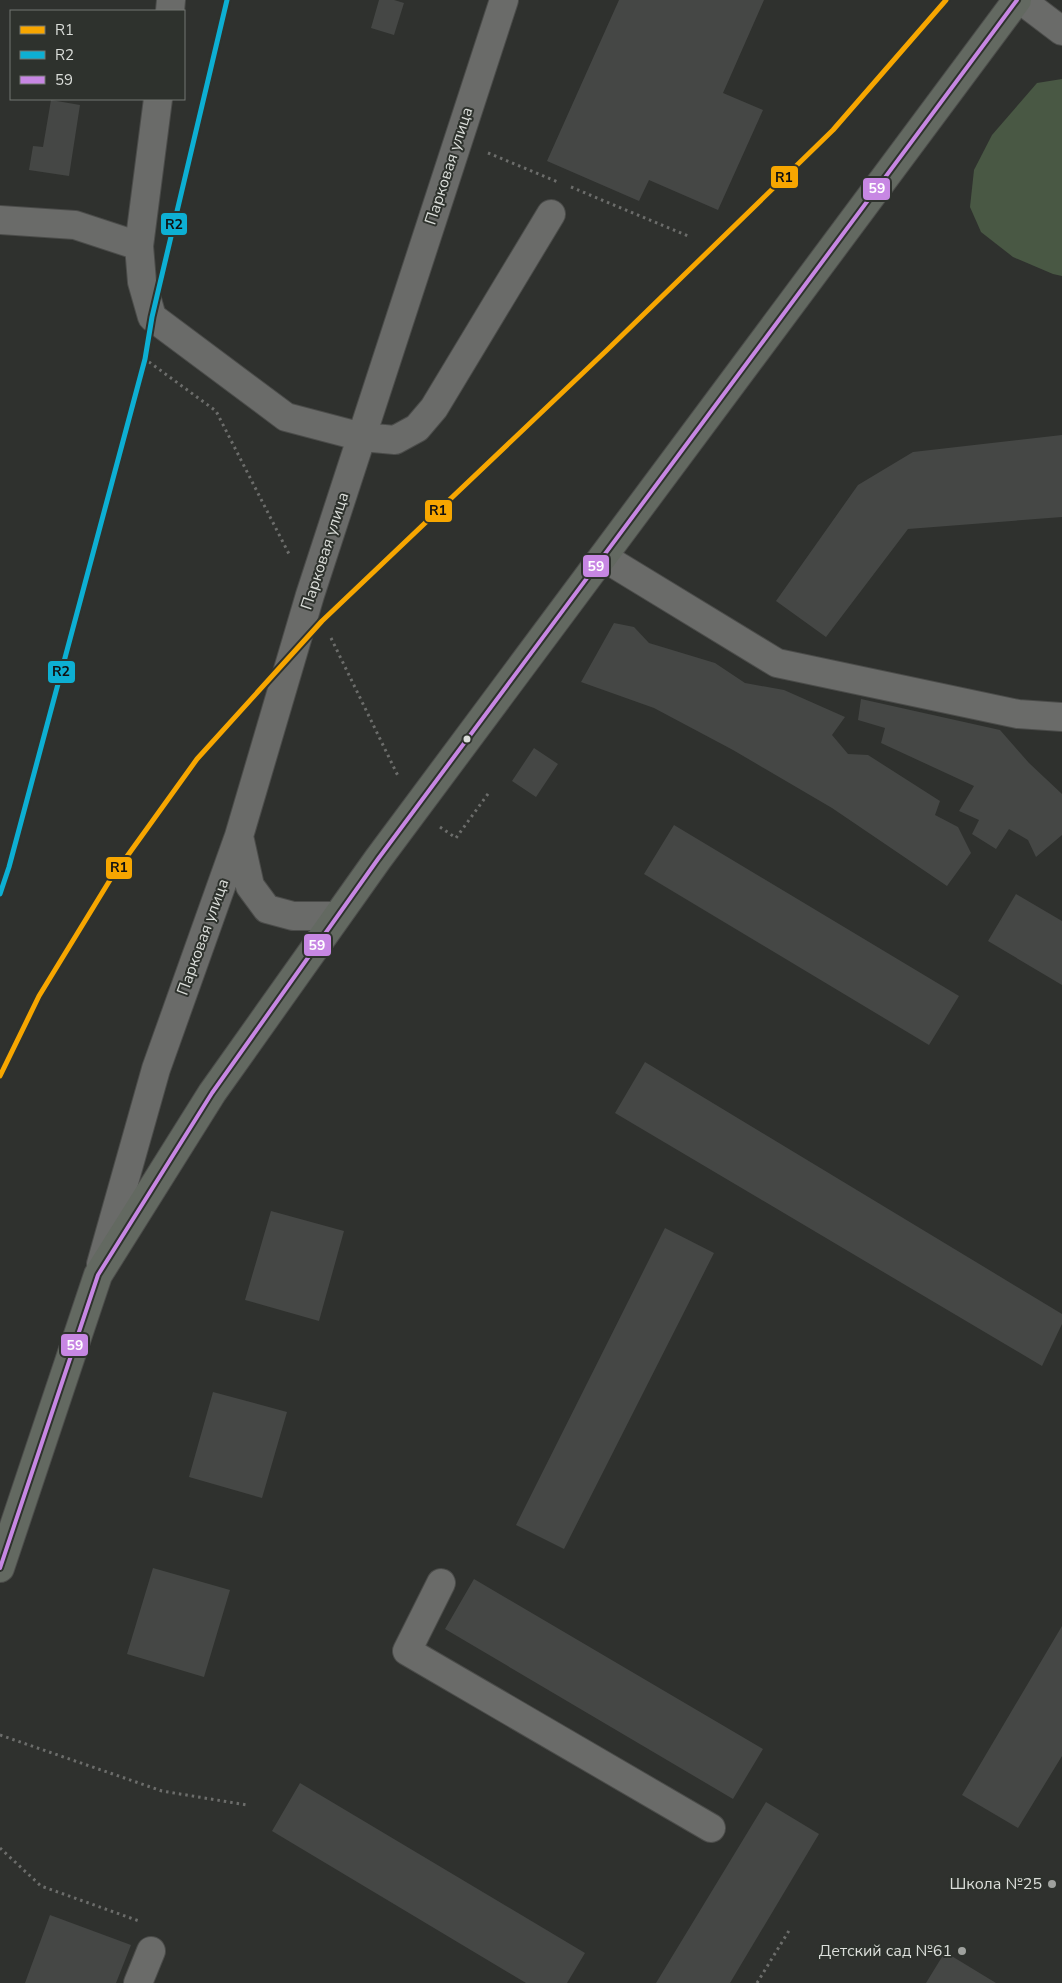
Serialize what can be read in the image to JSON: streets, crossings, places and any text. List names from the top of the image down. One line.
{"streets":{"street":["Парковая улица"]},"places":["Школа №25","Детский сад №61"],"lines":["transit line R1","transit line R2","transit line 59"],"legend":["R1","R2","59"]}
